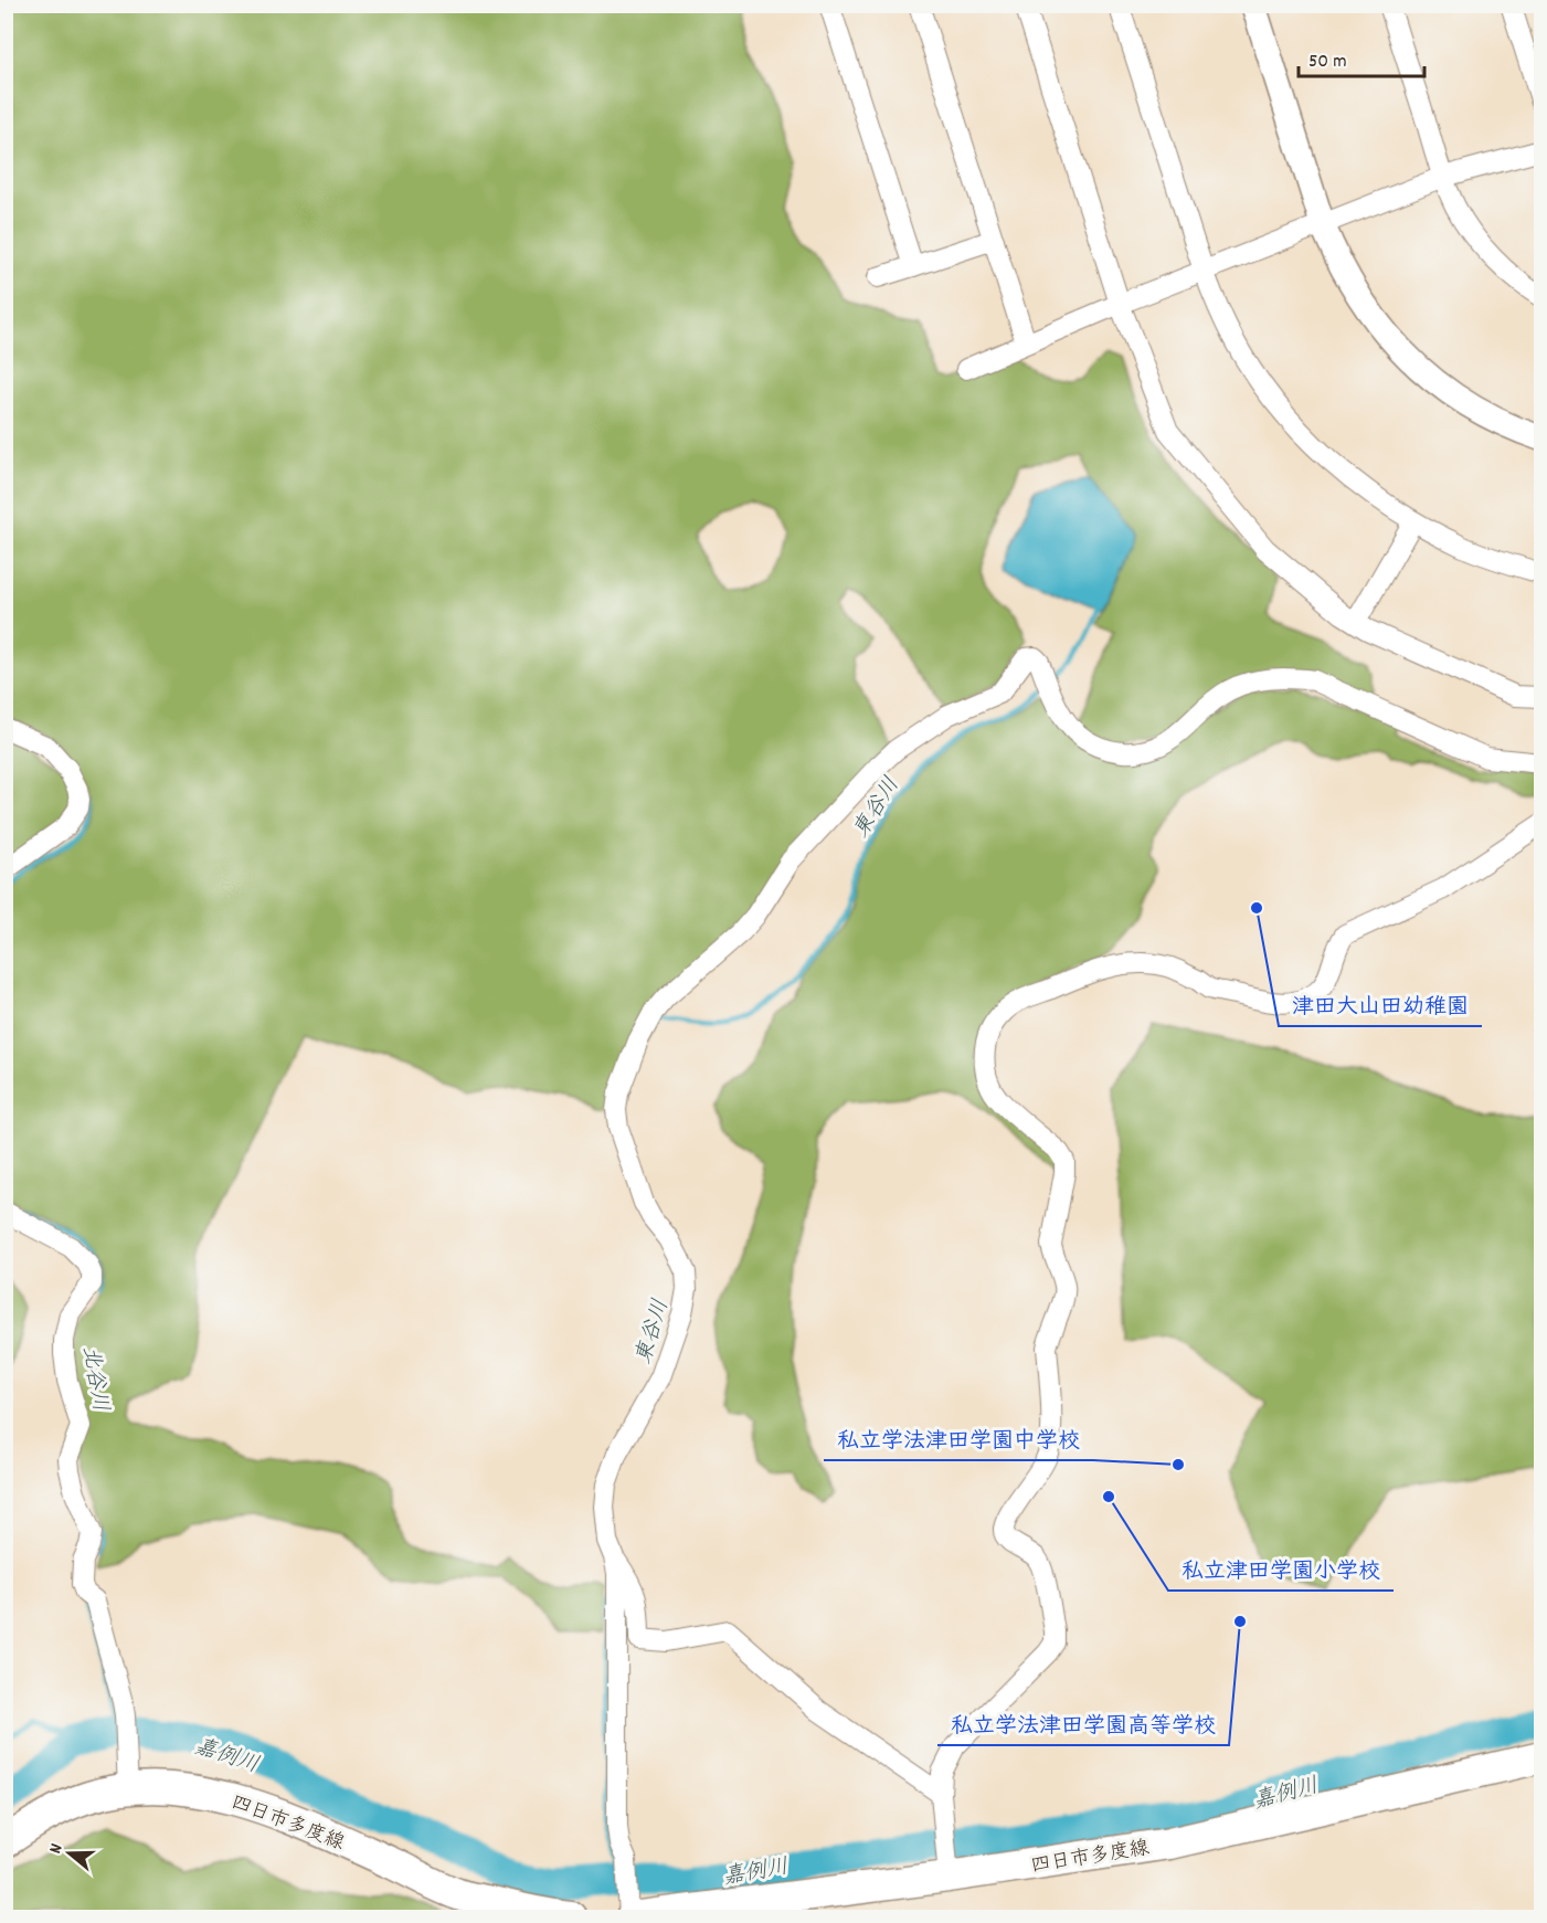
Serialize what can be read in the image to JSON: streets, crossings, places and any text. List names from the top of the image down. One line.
{"streets":{"main road":["四日市多度線"]},"water":["東谷川","北谷川","嘉例川"],"places":["津田大山田幼稚園","私立学法津田学園中学校","私立津田学園小学校","私立学法津田学園高等学校"],"scale_bar":"50 m","north":"left"}
